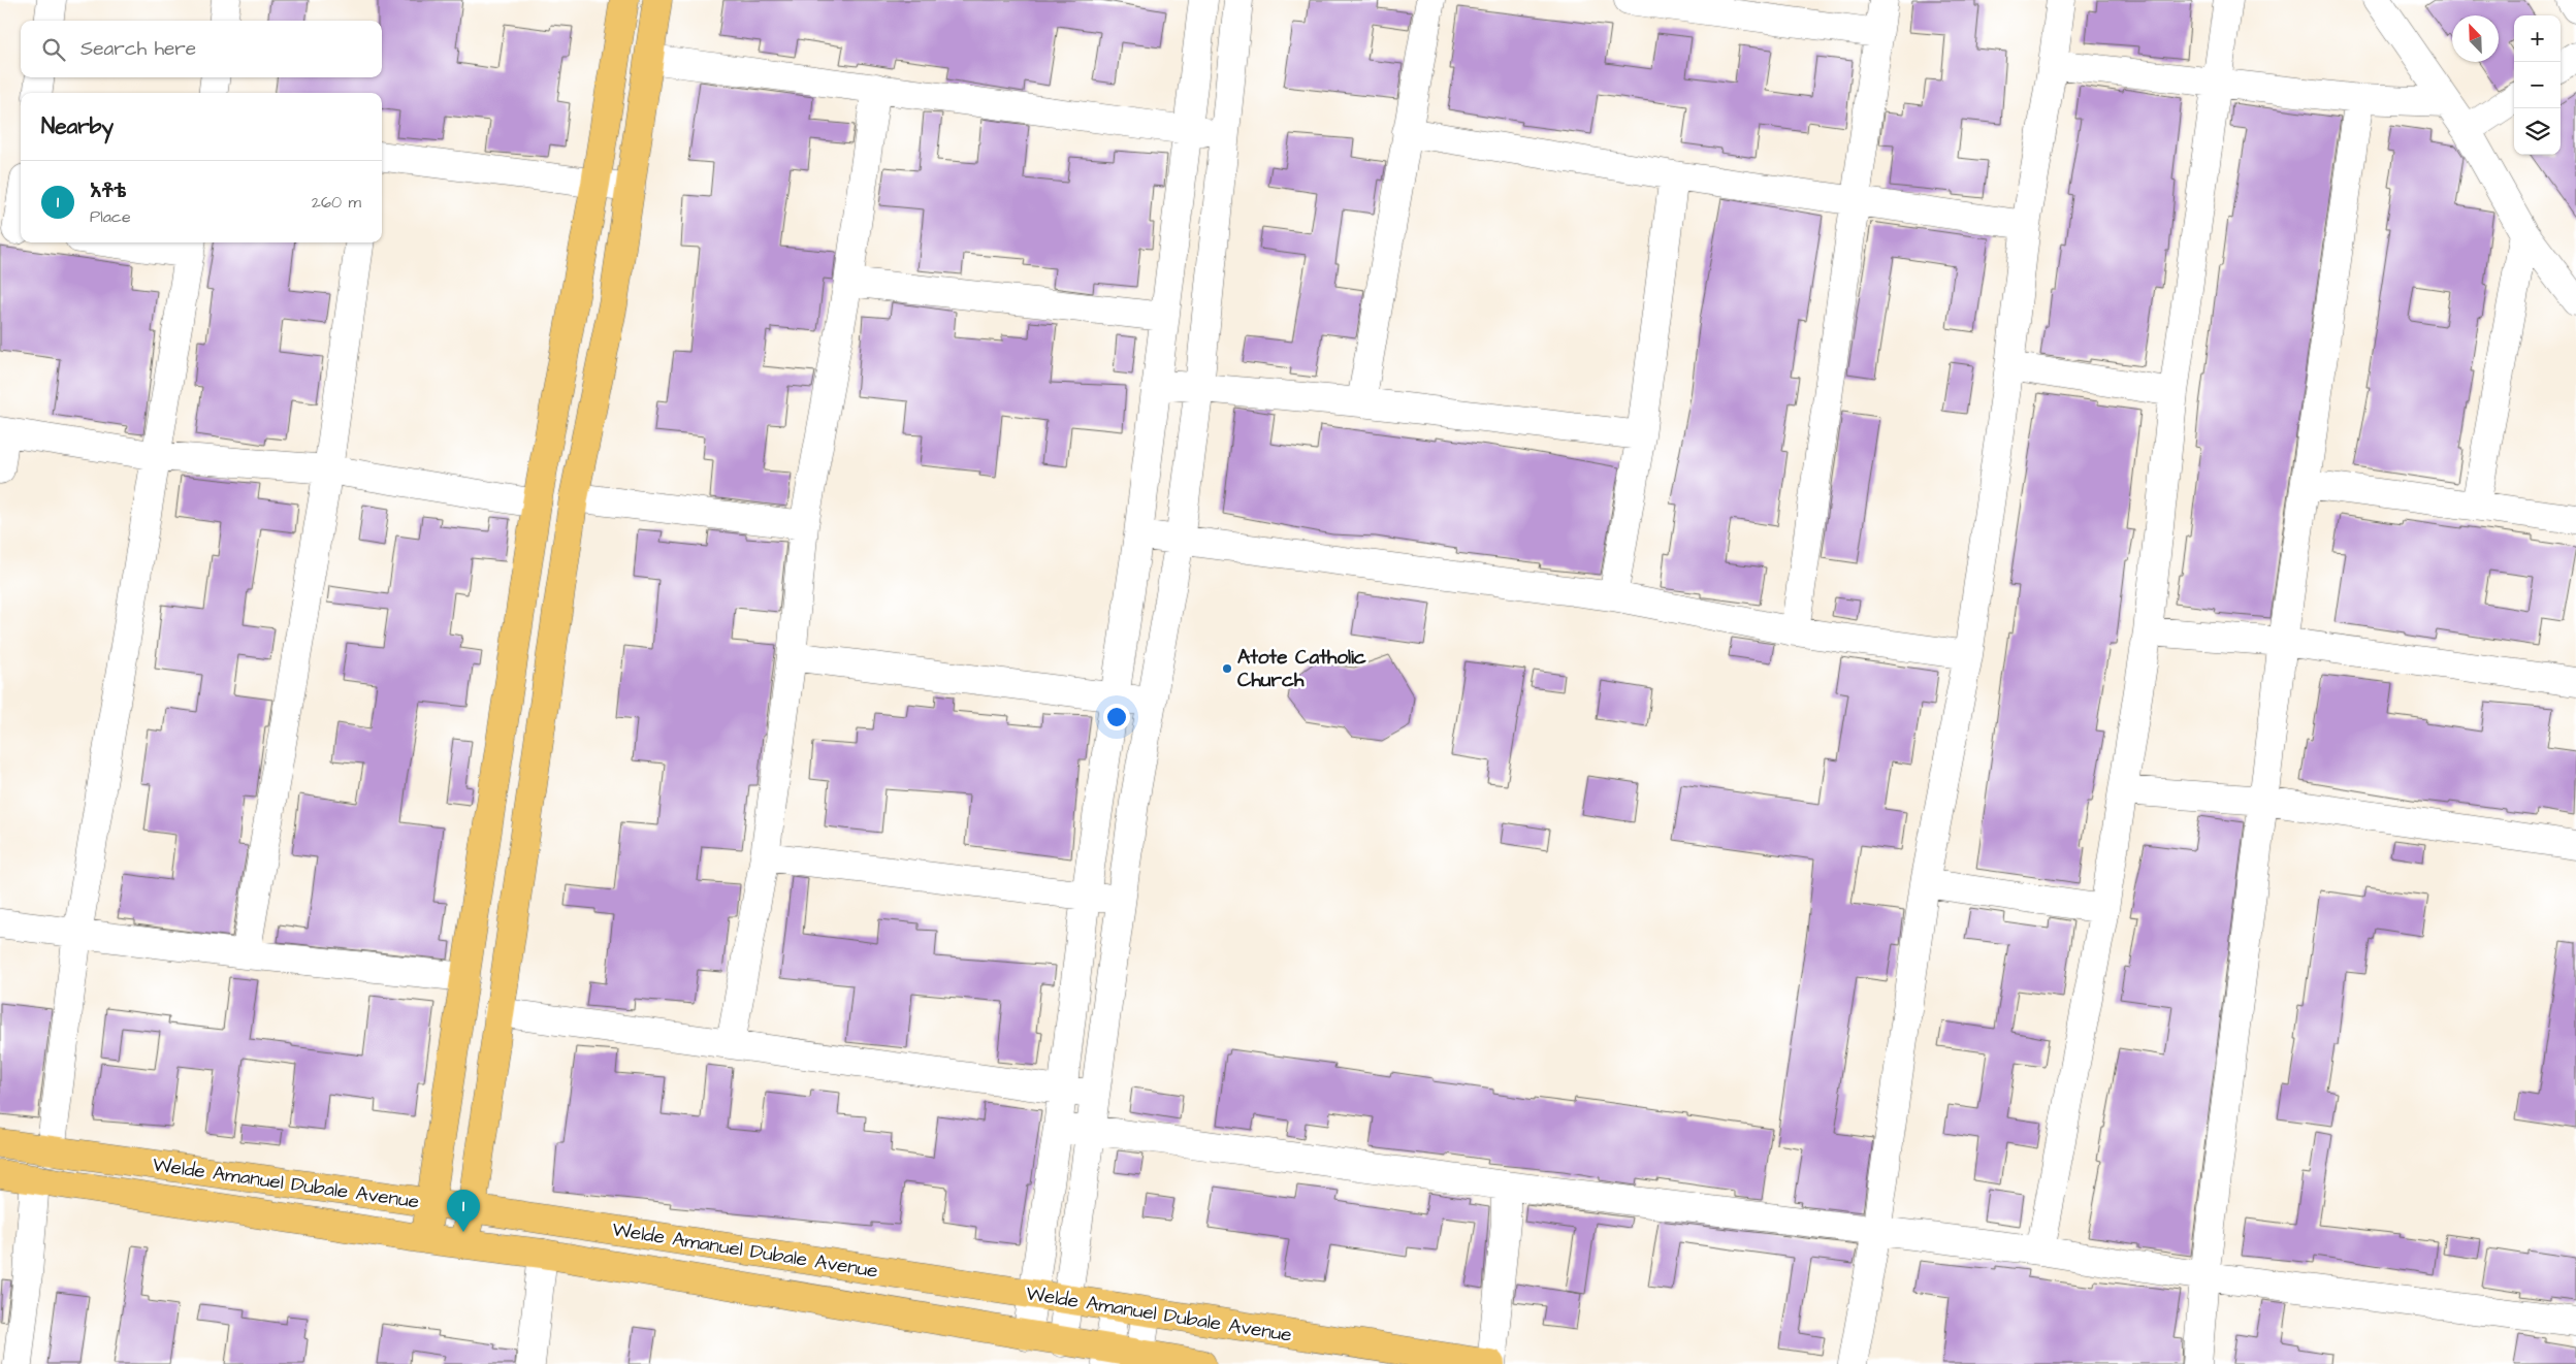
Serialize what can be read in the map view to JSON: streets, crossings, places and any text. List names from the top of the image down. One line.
{"streets":{"main road":["Welde Amanuel Dubale Avenue"]},"places":["Atote Catholic Church"],"north":"top left","page":{"map_buttons":["+","−"],"search":"Search here","heading":"Nearby","list":[{"mark":"1","name":"አቶቴ","note":"Place","value":"260 m"}],"pins":"1"}}
